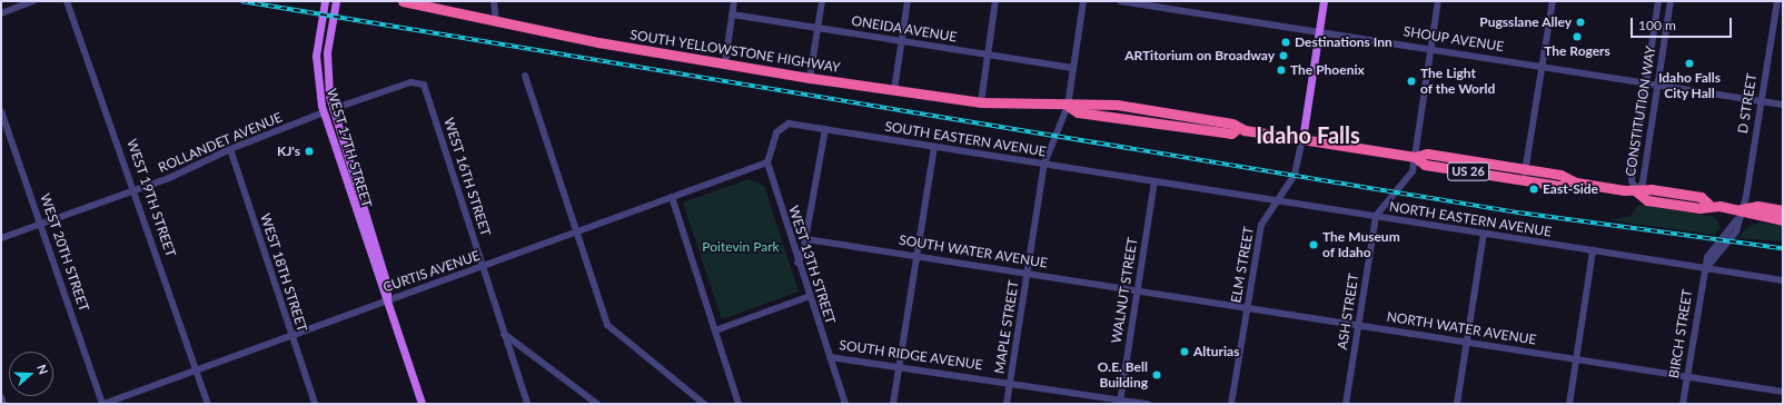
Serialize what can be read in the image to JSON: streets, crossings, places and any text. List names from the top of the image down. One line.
{"streets":{"highway":["SOUTH YELLOWSTONE HIGHWAY","US 26"],"main road":["WEST 17TH STREET"],"street":["ONEIDA AVENUE","SHOUP AVENUE","D STREET","CONSTITUTION WAY","SOUTH EASTERN AVENUE","ROLLANDET AVENUE","WEST 16TH STREET","WEST 19TH STREET","NORTH EASTERN AVENUE","SOUTH WATER AVENUE","WEST 20TH STREET","WEST 13TH STREET","ELM STREET","CURTIS AVENUE","WEST 18TH STREET","WALNUT STREET","ASH STREET","MAPLE STREET","NORTH WATER AVENUE","BIRCH STREET","SOUTH RIDGE AVENUE"]},"crossings":[["ONEIDA AVENUE","MAPLE STREET"],["SHOUP AVENUE","D STREET"],["SHOUP AVENUE","CONSTITUTION WAY"],["SOUTH YELLOWSTONE HIGHWAY","US 26"],["SOUTH YELLOWSTONE HIGHWAY","ELM STREET"],["SOUTH YELLOWSTONE HIGHWAY","MAPLE STREET"],["D STREET","US 26"],["D STREET","BIRCH STREET"],["CONSTITUTION WAY","US 26"],["SOUTH EASTERN AVENUE","NORTH EASTERN AVENUE"],["SOUTH EASTERN AVENUE","WEST 13TH STREET"],["SOUTH EASTERN AVENUE","CURTIS AVENUE"],["SOUTH EASTERN AVENUE","WALNUT STREET"],["SOUTH EASTERN AVENUE","MAPLE STREET"],["ROLLANDET AVENUE","WEST 17TH STREET"],["ROLLANDET AVENUE","WEST 19TH STREET"],["ROLLANDET AVENUE","WEST 20TH STREET"],["ROLLANDET AVENUE","WEST 18TH STREET"],["WEST 17TH STREET","WEST 16TH STREET"],["WEST 17TH STREET","CURTIS AVENUE"],["US 26","ELM STREET"],["US 26","BIRCH STREET"],["WEST 16TH STREET","CURTIS AVENUE"],["WEST 19TH STREET","CURTIS AVENUE"],["NORTH EASTERN AVENUE","ELM STREET"],["NORTH EASTERN AVENUE","WALNUT STREET"],["NORTH EASTERN AVENUE","ASH STREET"],["NORTH EASTERN AVENUE","BIRCH STREET"],["SOUTH WATER AVENUE","WALNUT STREET"],["SOUTH WATER AVENUE","MAPLE STREET"],["SOUTH WATER AVENUE","NORTH WATER AVENUE"],["WEST 20TH STREET","CURTIS AVENUE"],["WEST 13TH STREET","CURTIS AVENUE"],["WEST 13TH STREET","SOUTH RIDGE AVENUE"],["ELM STREET","NORTH WATER AVENUE"],["CURTIS AVENUE","WEST 18TH STREET"],["WALNUT STREET","NORTH WATER AVENUE"],["WALNUT STREET","SOUTH RIDGE AVENUE"],["ASH STREET","NORTH WATER AVENUE"],["MAPLE STREET","SOUTH RIDGE AVENUE"],["NORTH WATER AVENUE","BIRCH STREET"]],"districts":["Idaho Falls"],"parks":["Poitevin Park"],"places":["Pugsslane Alley","The Rogers","Destinations Inn","ARTitorium on Broadway","Idaho Falls City Hall","The Phoenix","The Light of the World","KJ's","East-Side","The Museum of Idaho","Alturias","O.E. Bell Building"],"scale_bar":"100 m","north":"right"}
